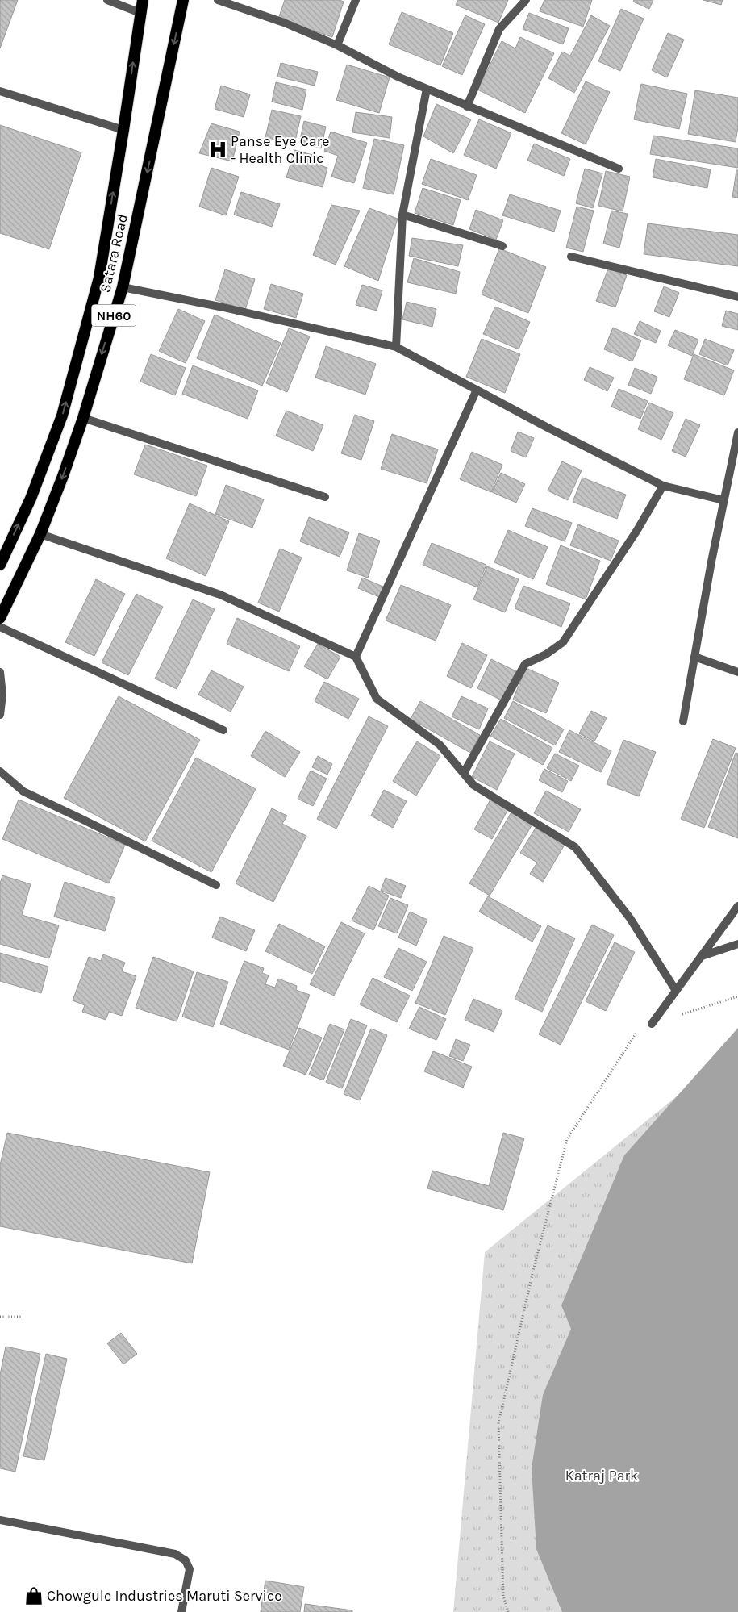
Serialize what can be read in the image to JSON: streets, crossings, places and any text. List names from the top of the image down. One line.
{"streets":{"highway":["Satara Road","NH60"]},"parks":["Katraj Park"],"places":{"hospital":["Panse Eye Care - Health Clinic"],"shop":["Chowgule Industries Maruti Service"]}}
